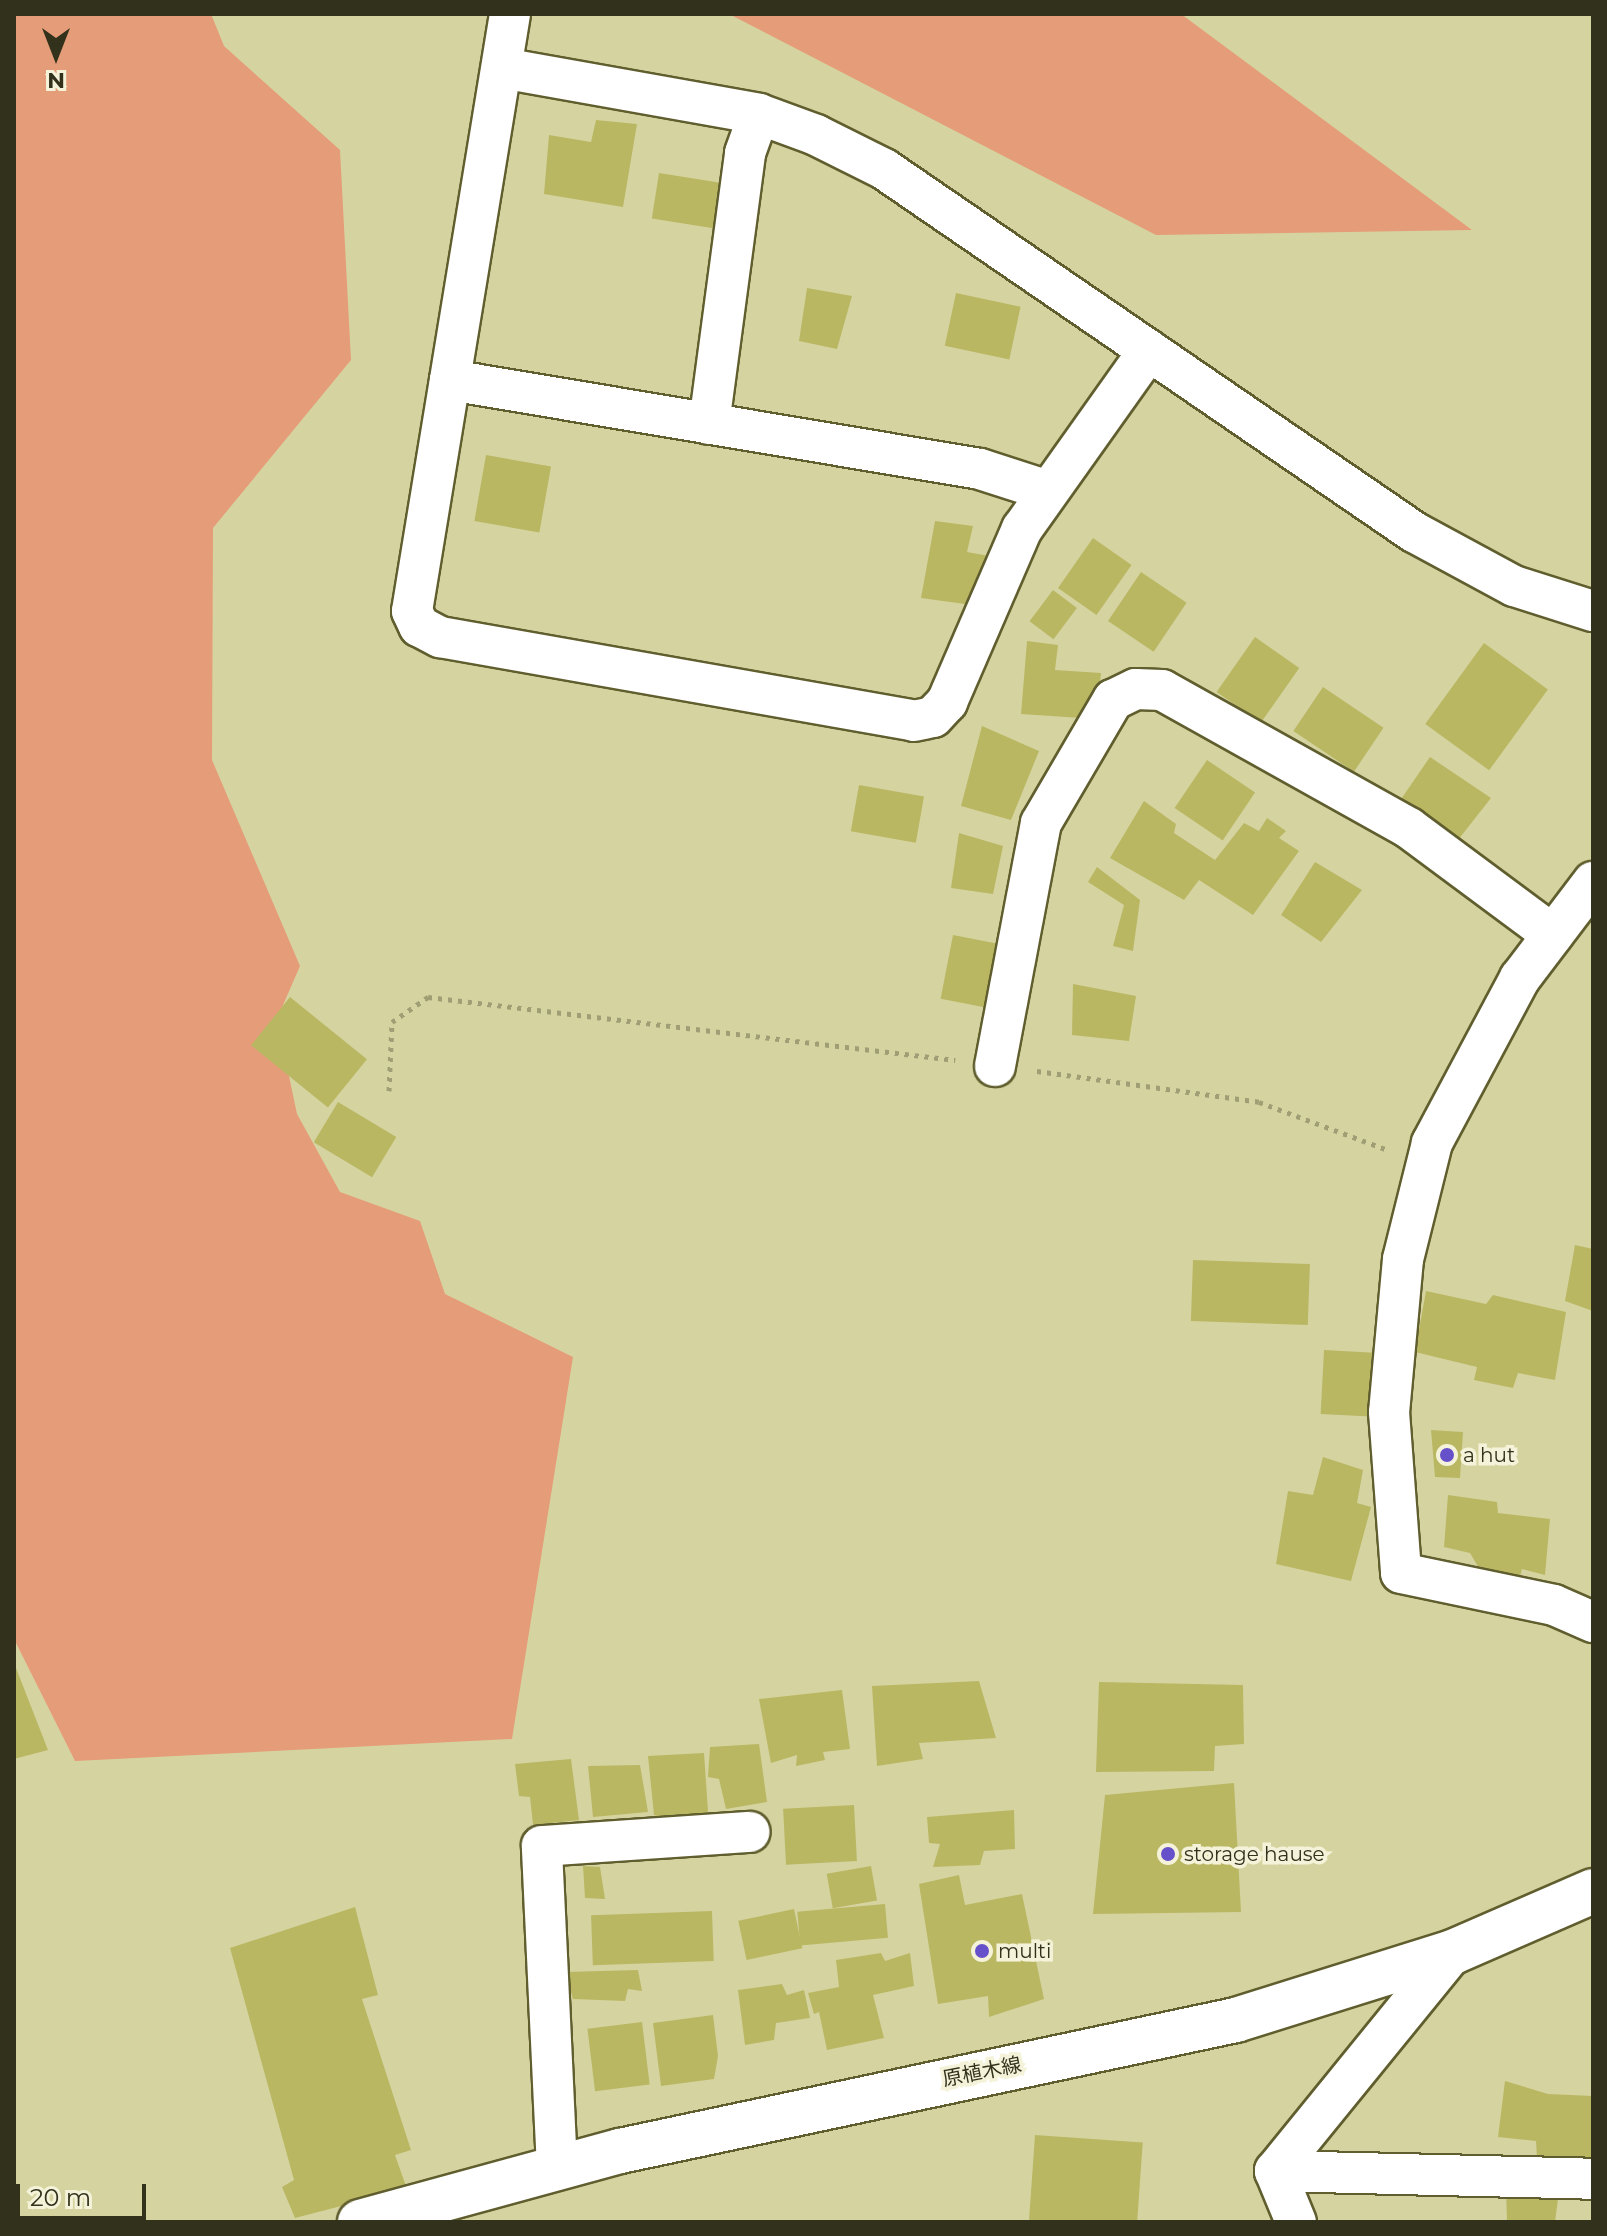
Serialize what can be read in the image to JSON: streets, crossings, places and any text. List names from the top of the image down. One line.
{"streets":{"main road":["原植木線"]},"places":["a hut","storage hause","multi"],"scale_bar":"20 m","north":"bottom"}
